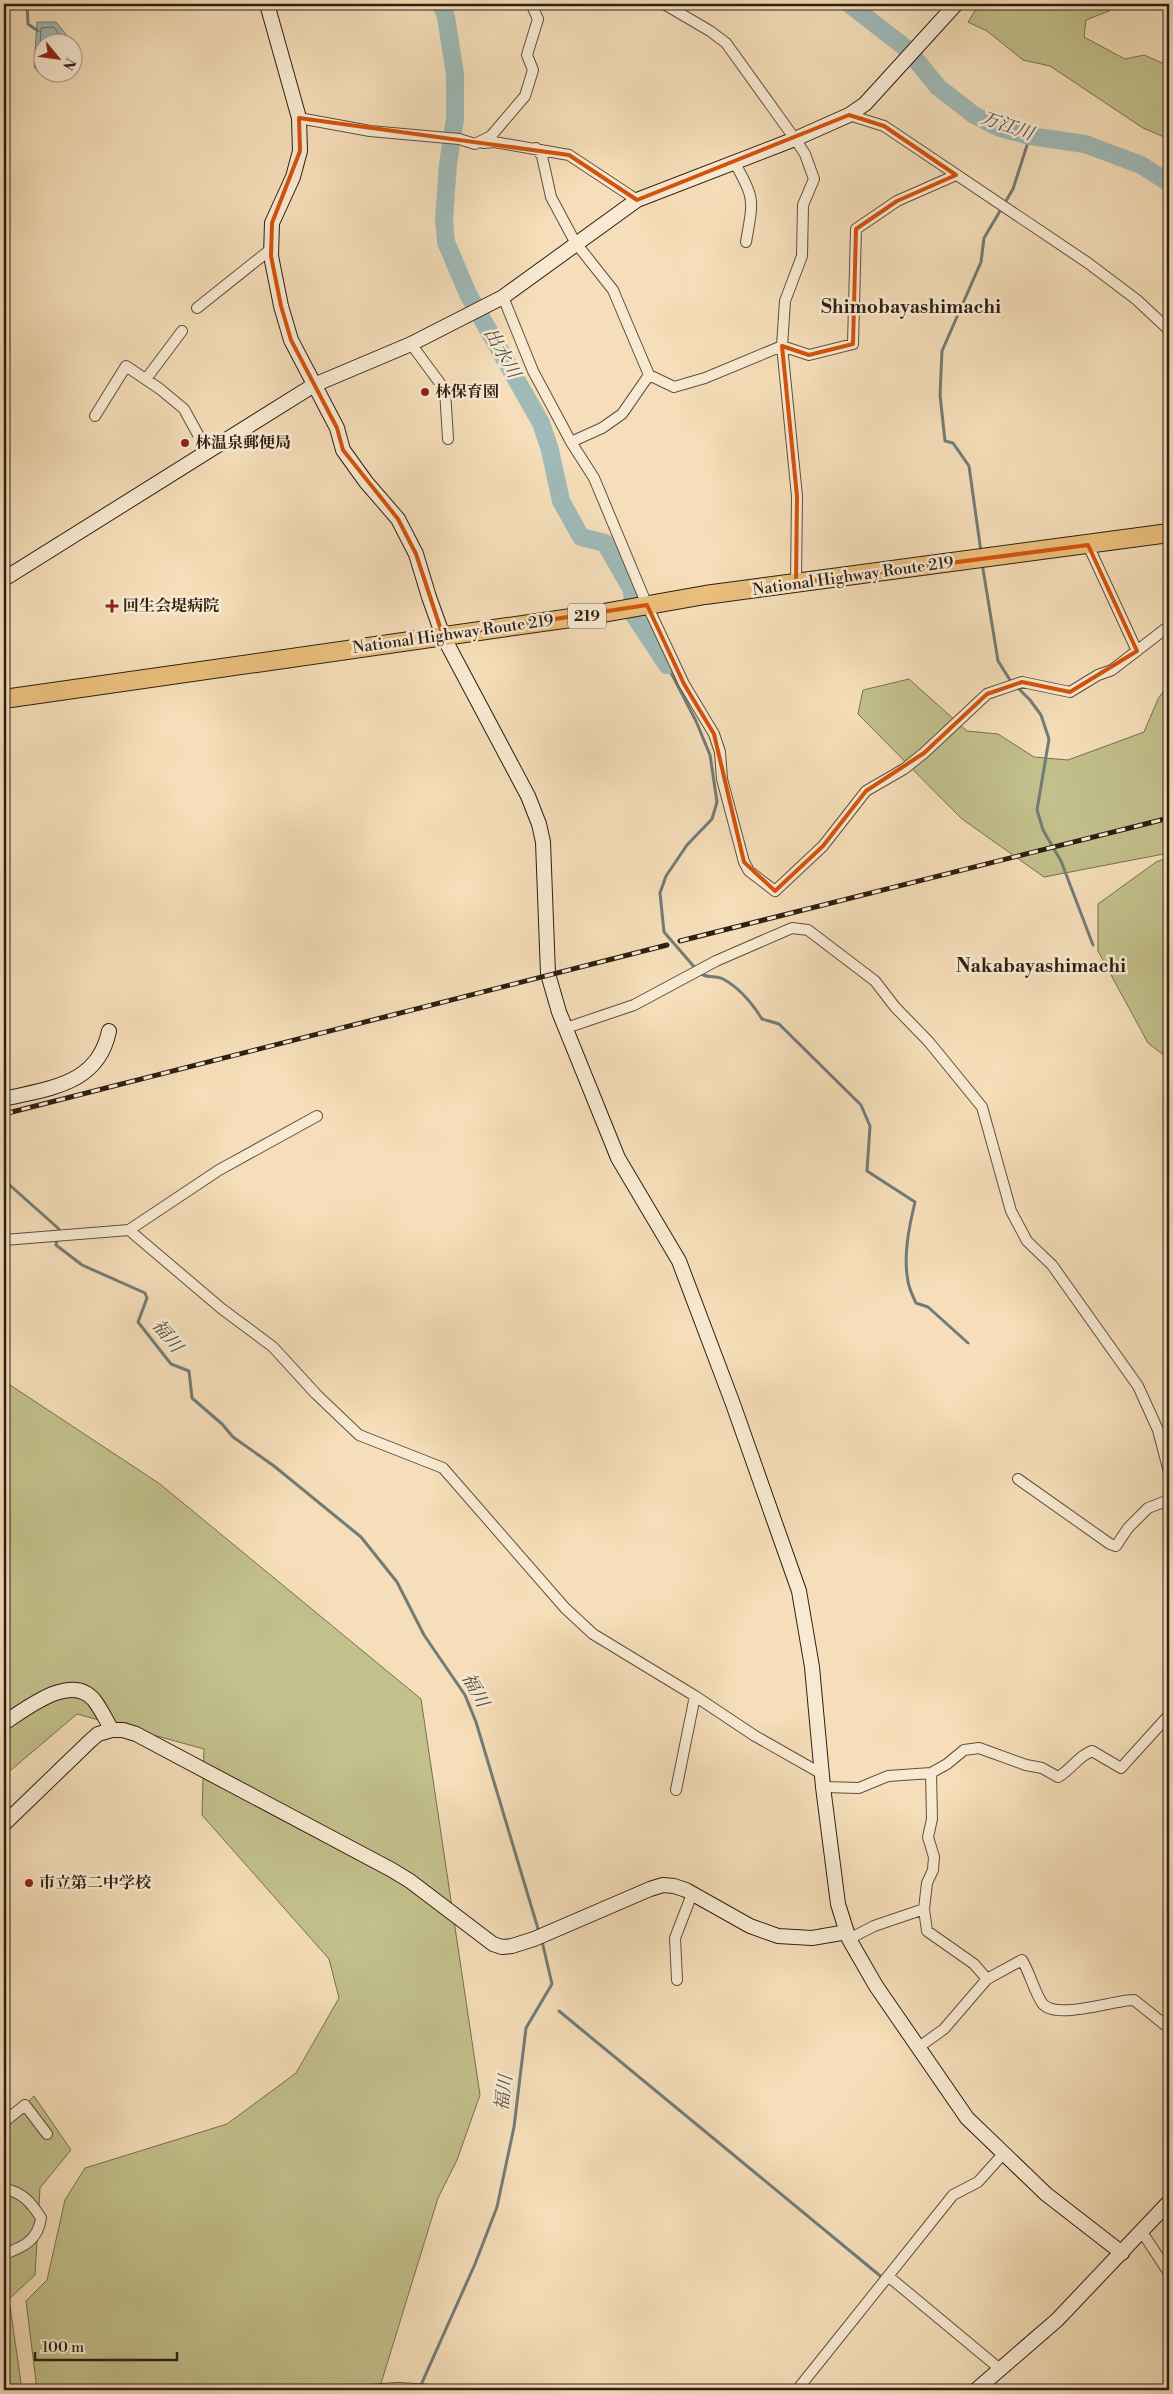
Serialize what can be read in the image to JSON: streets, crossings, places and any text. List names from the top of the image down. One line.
{"streets":{"highway":["National Highway Route 219","219"]},"districts":["Shimobayashimachi","Nakabayashimachi"],"water":["万江川","出水川","福川"],"places":{"other":["林保育園","林温泉郵便局","市立第二中学校"],"health":["回生会堤病院"]},"scale_bar":"100 m","north":"bottom right"}
